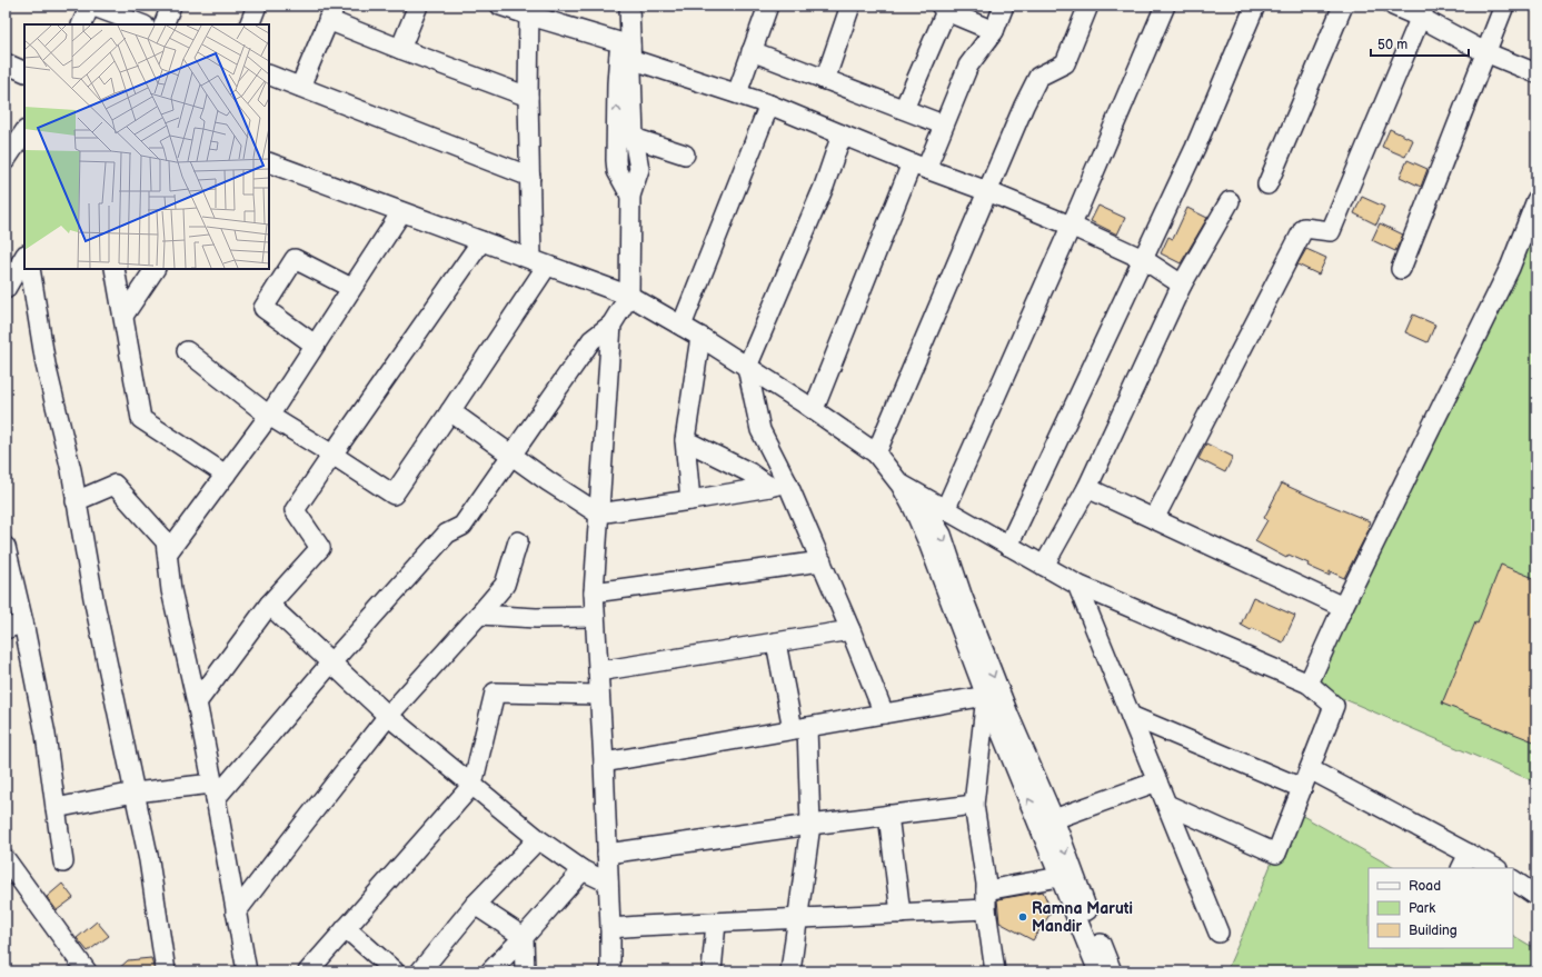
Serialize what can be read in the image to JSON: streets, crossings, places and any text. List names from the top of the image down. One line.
{"places":["Ramna Maruti Mandir"],"legend":["Road","Park","Building"],"scale_bar":"50 m"}
